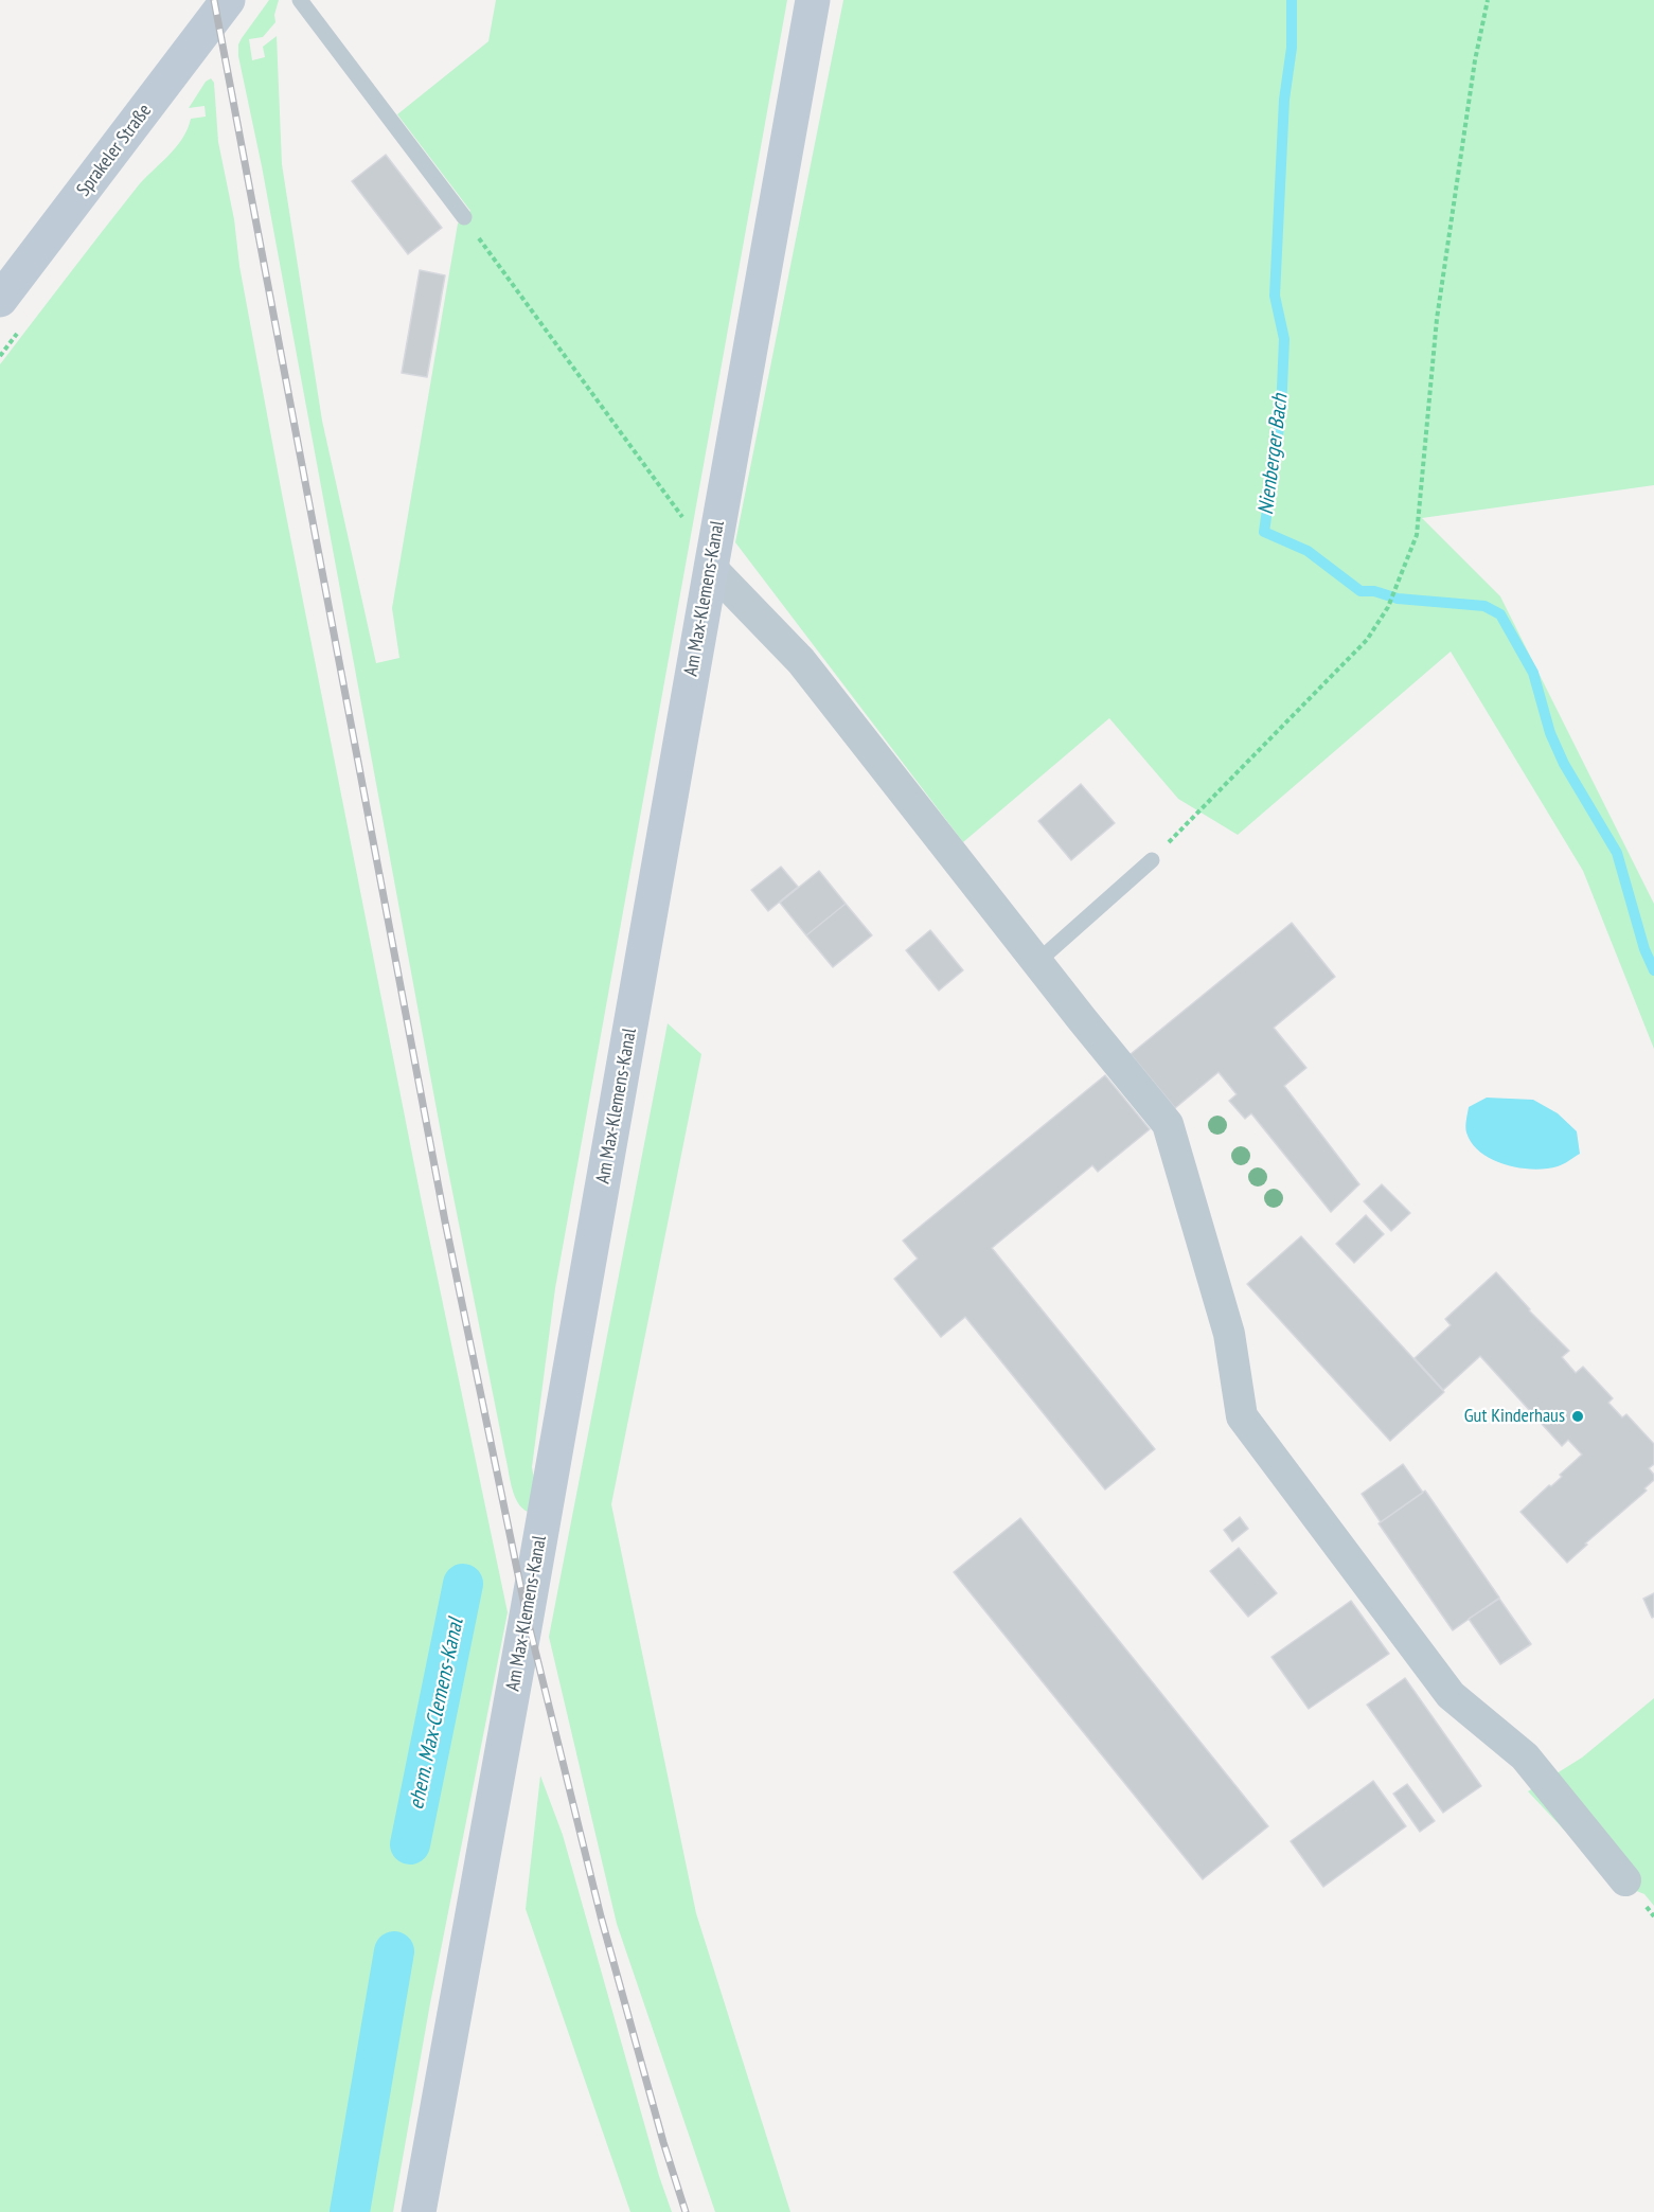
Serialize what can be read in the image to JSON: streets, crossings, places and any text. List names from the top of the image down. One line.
{"streets":{"main road":["Sprakeler Straße","Am Max-Klemens-Kanal"]},"water":["Nienberger Bach","ehem. Max-Clemens-Kanal"],"places":["Gut Kinderhaus"]}
